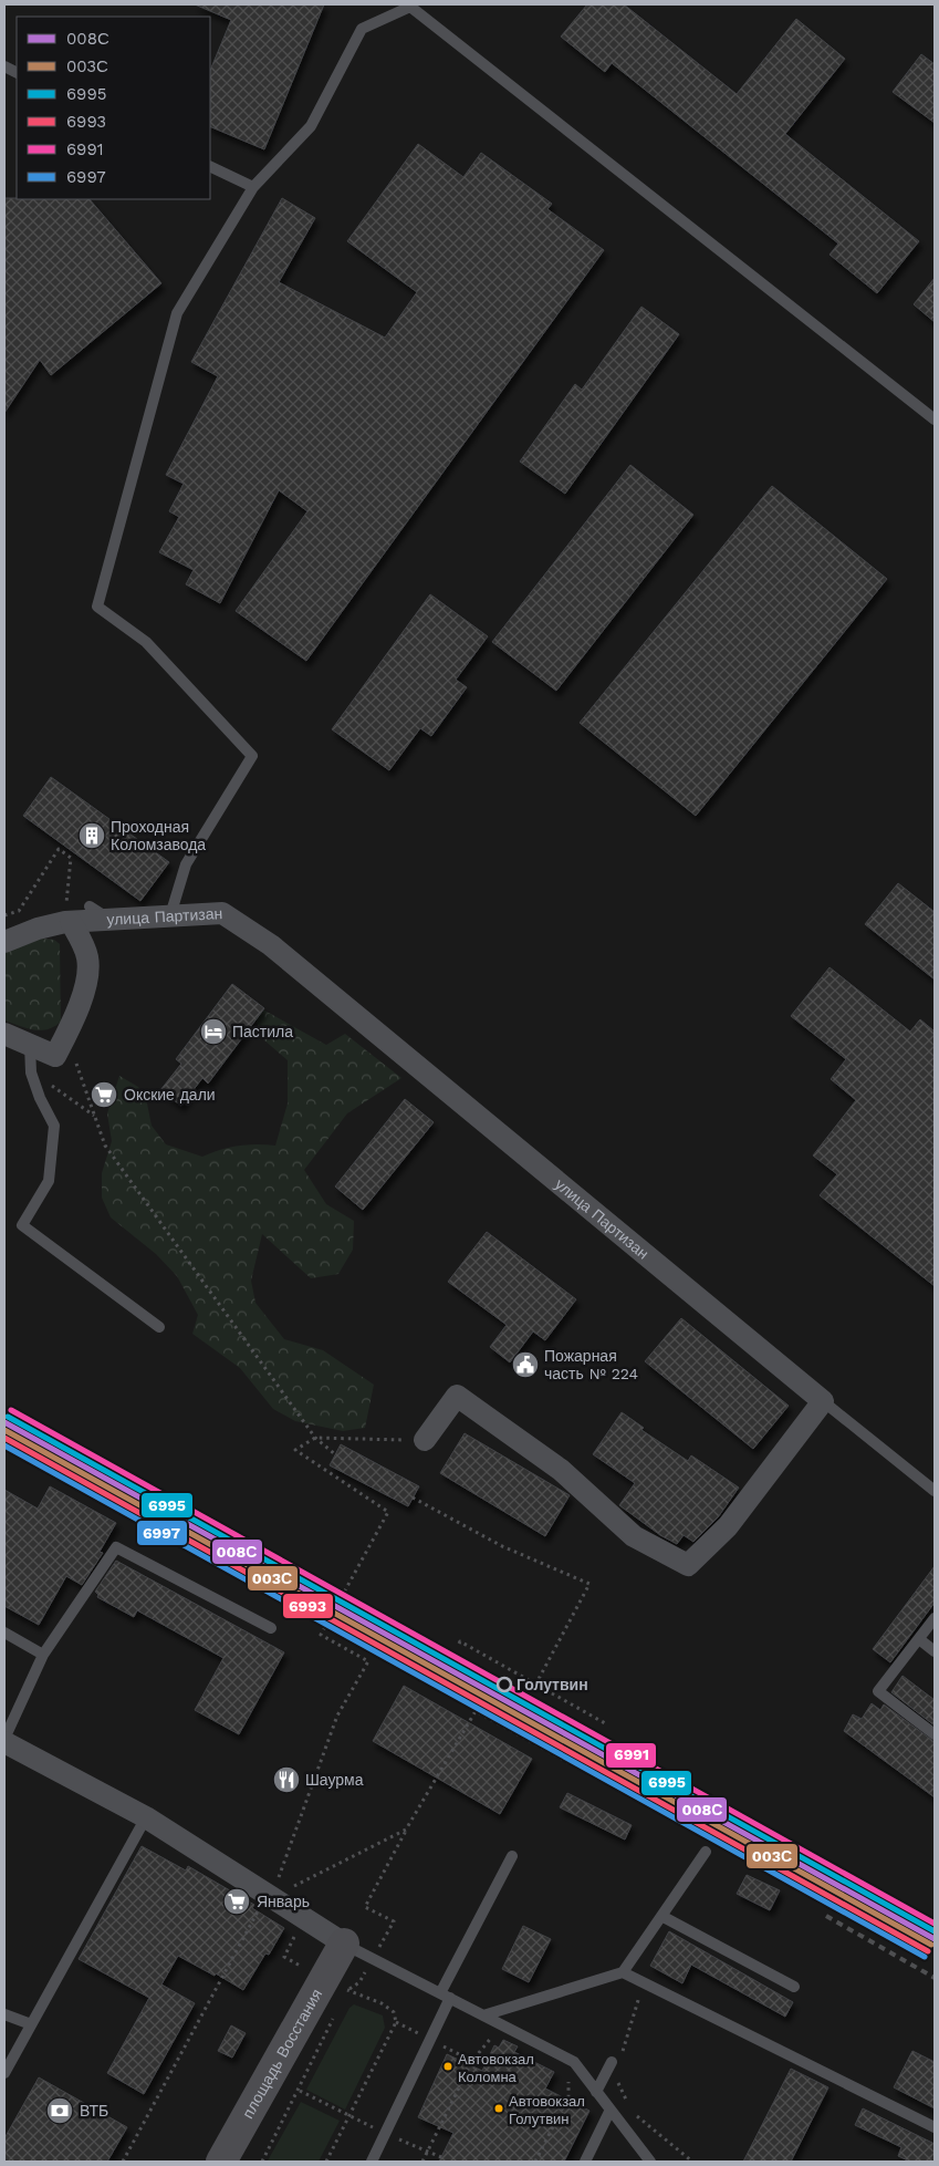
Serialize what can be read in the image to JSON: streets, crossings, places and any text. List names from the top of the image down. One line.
{"streets":{"street":["улица Партизан","площадь Восстания"]},"places":{"building":["Проходная Коломзавода"],"hotel":["Пастила"],"supermarket":["Окские дали","Январь"],"public building":["Пожарная часть № 224"],"other":["Голутвин","Автовокзал Коломна","Автовокзал Голутвин"],"restaurant":["Шаурма"],"bank":["ВТБ"]},"lines":["transit line 6991","transit line 6995","transit line 008С","transit line 003С","transit line 6993","transit line 6997"],"legend":["008С","003С","6995","6993","6991","6997"]}
